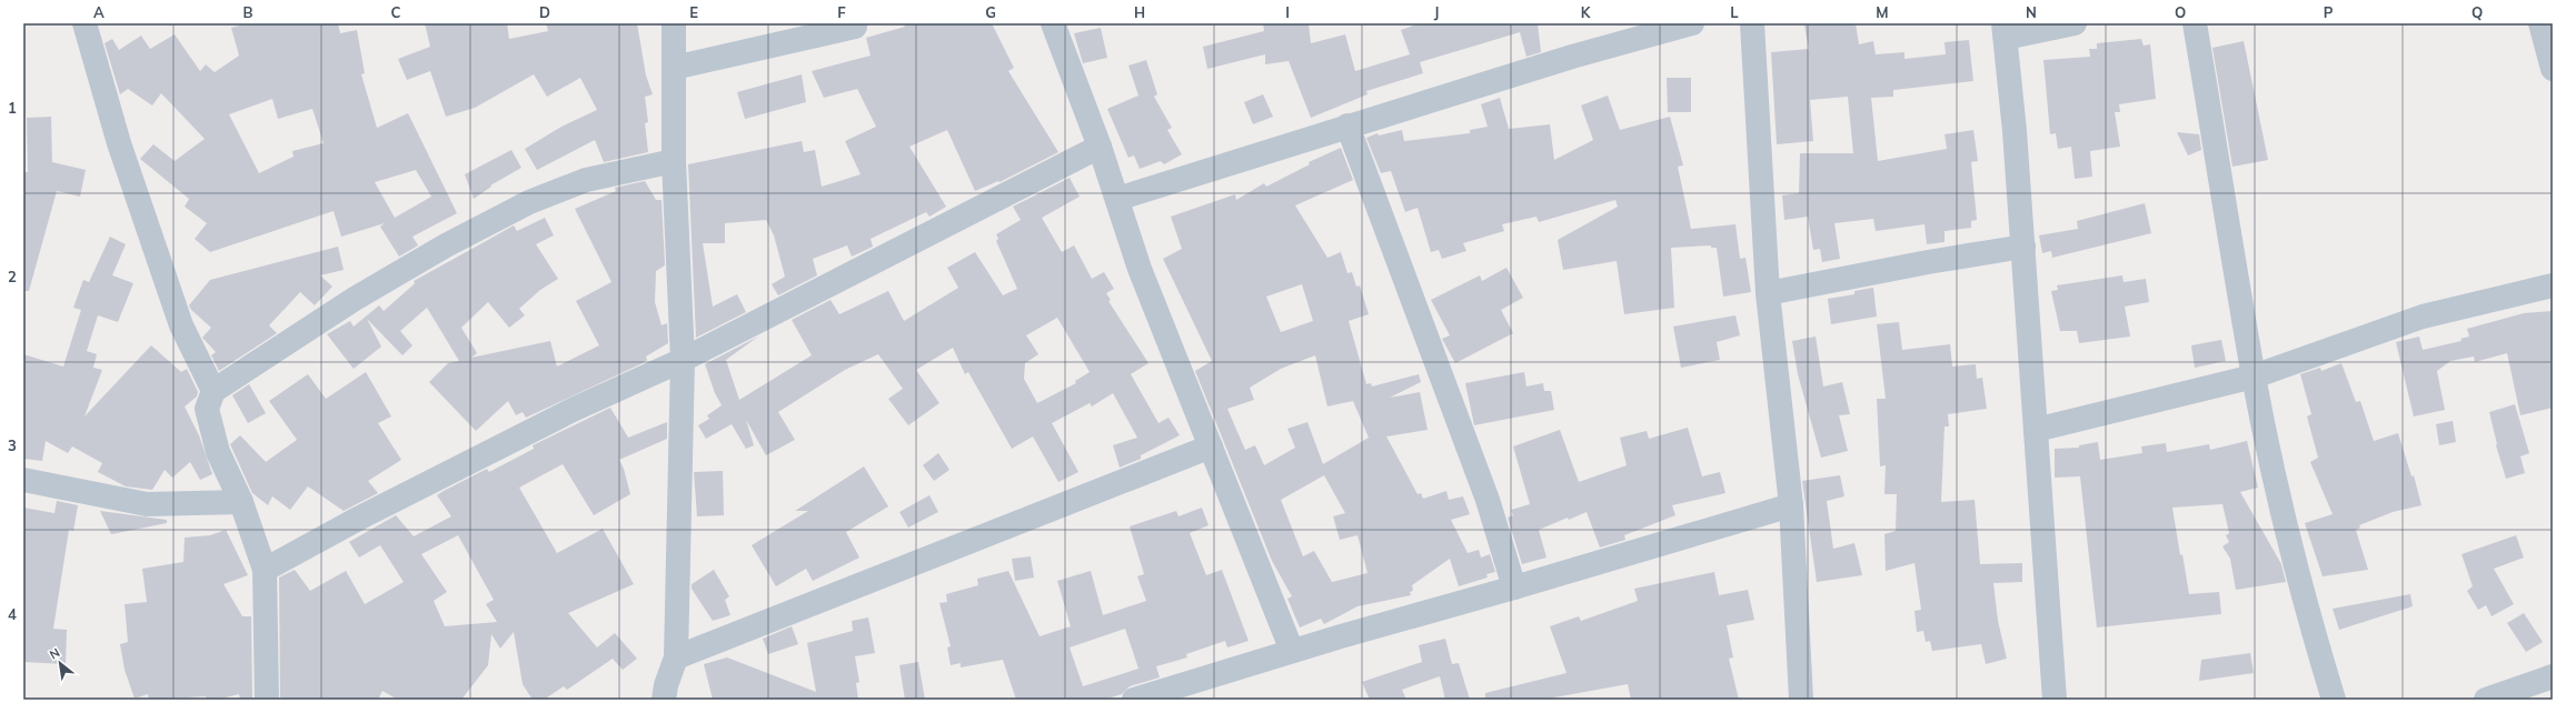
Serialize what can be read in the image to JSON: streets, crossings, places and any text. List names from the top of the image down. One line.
{"north":"top left","grid":{"columns":["A","B","C","D","E","F","G","H","I","J","K","L","M","N","O","P","Q"],"rows":["1","2","3","4"]}}
